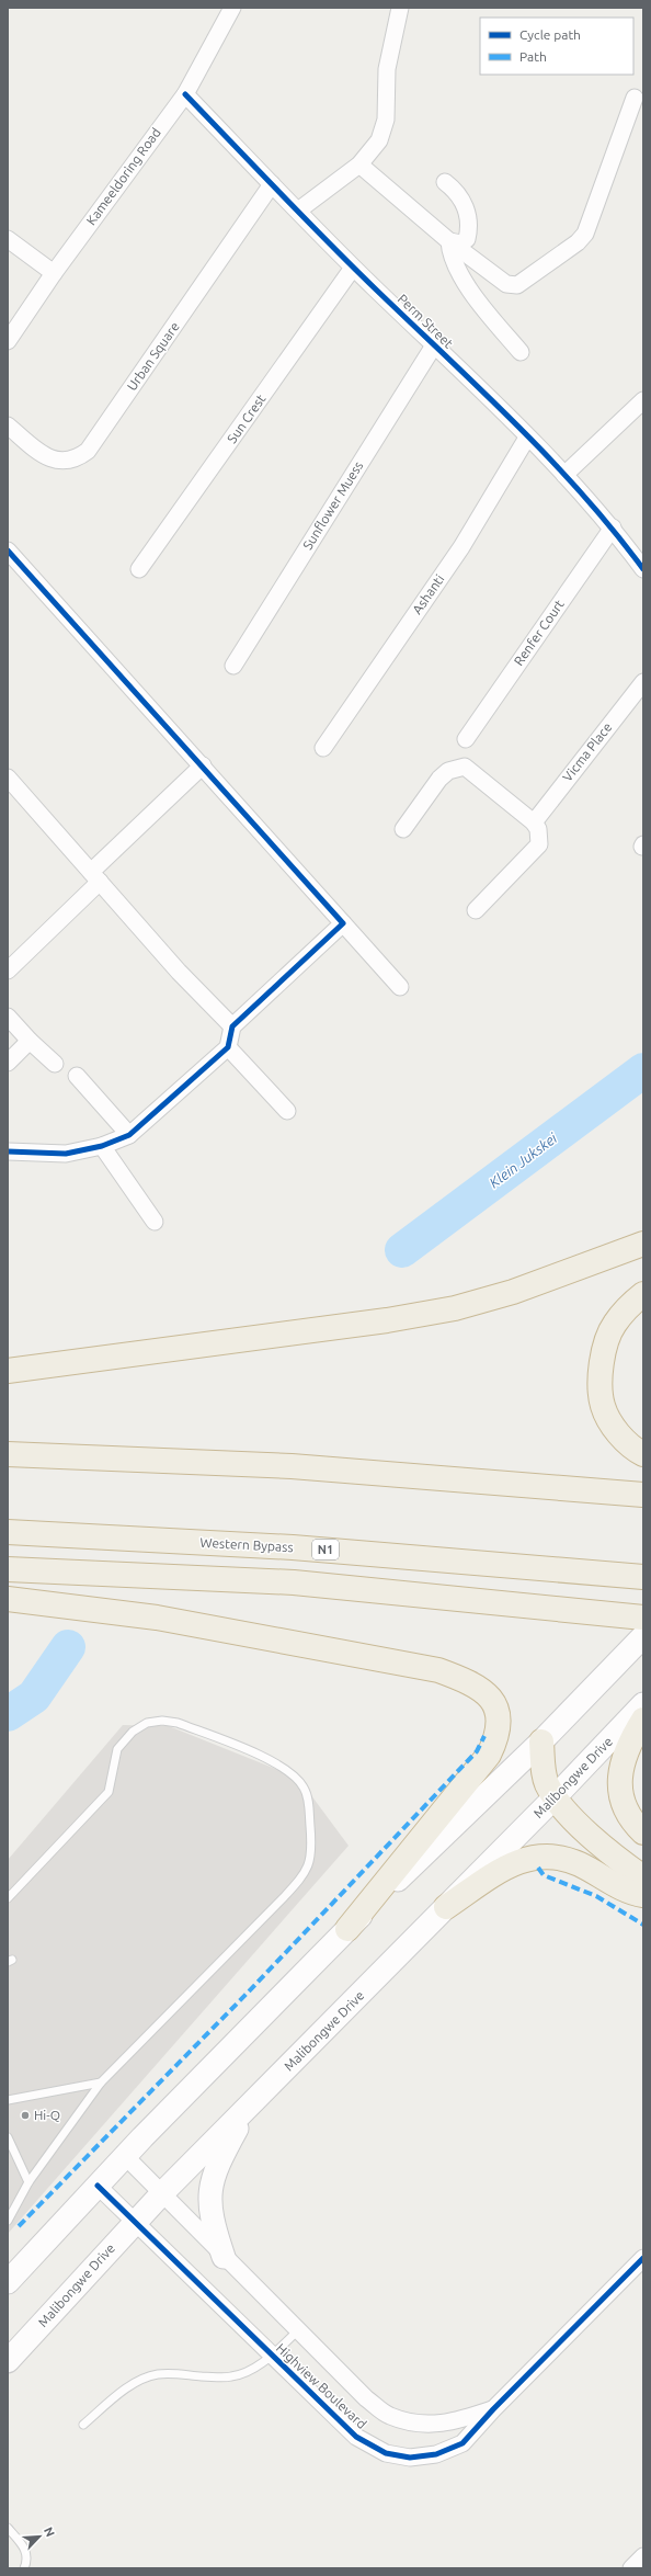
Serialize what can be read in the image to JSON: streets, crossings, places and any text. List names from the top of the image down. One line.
{"streets":{"highway":["Western Bypass","N1"],"main road":["Malibongwe Drive"],"street":["Kameeldoring Road","Perm Street","Urban Square","Sun Crest","Sunflower Muess","Ashanti","Renfer Court","Vicma Place","Highview Boulevard"]},"crossings":[["Kameeldoring Road","Perm Street"],["Perm Street","Urban Square"],["Perm Street","Sun Crest"],["Perm Street","Sunflower Muess"],["Perm Street","Ashanti"],["Perm Street","Renfer Court"],["Malibongwe Drive","Highview Boulevard"]],"water":["Klein Jukskei"],"places":["Hi-Q"],"legend":["Cycle path","Path"],"north":"top right"}
